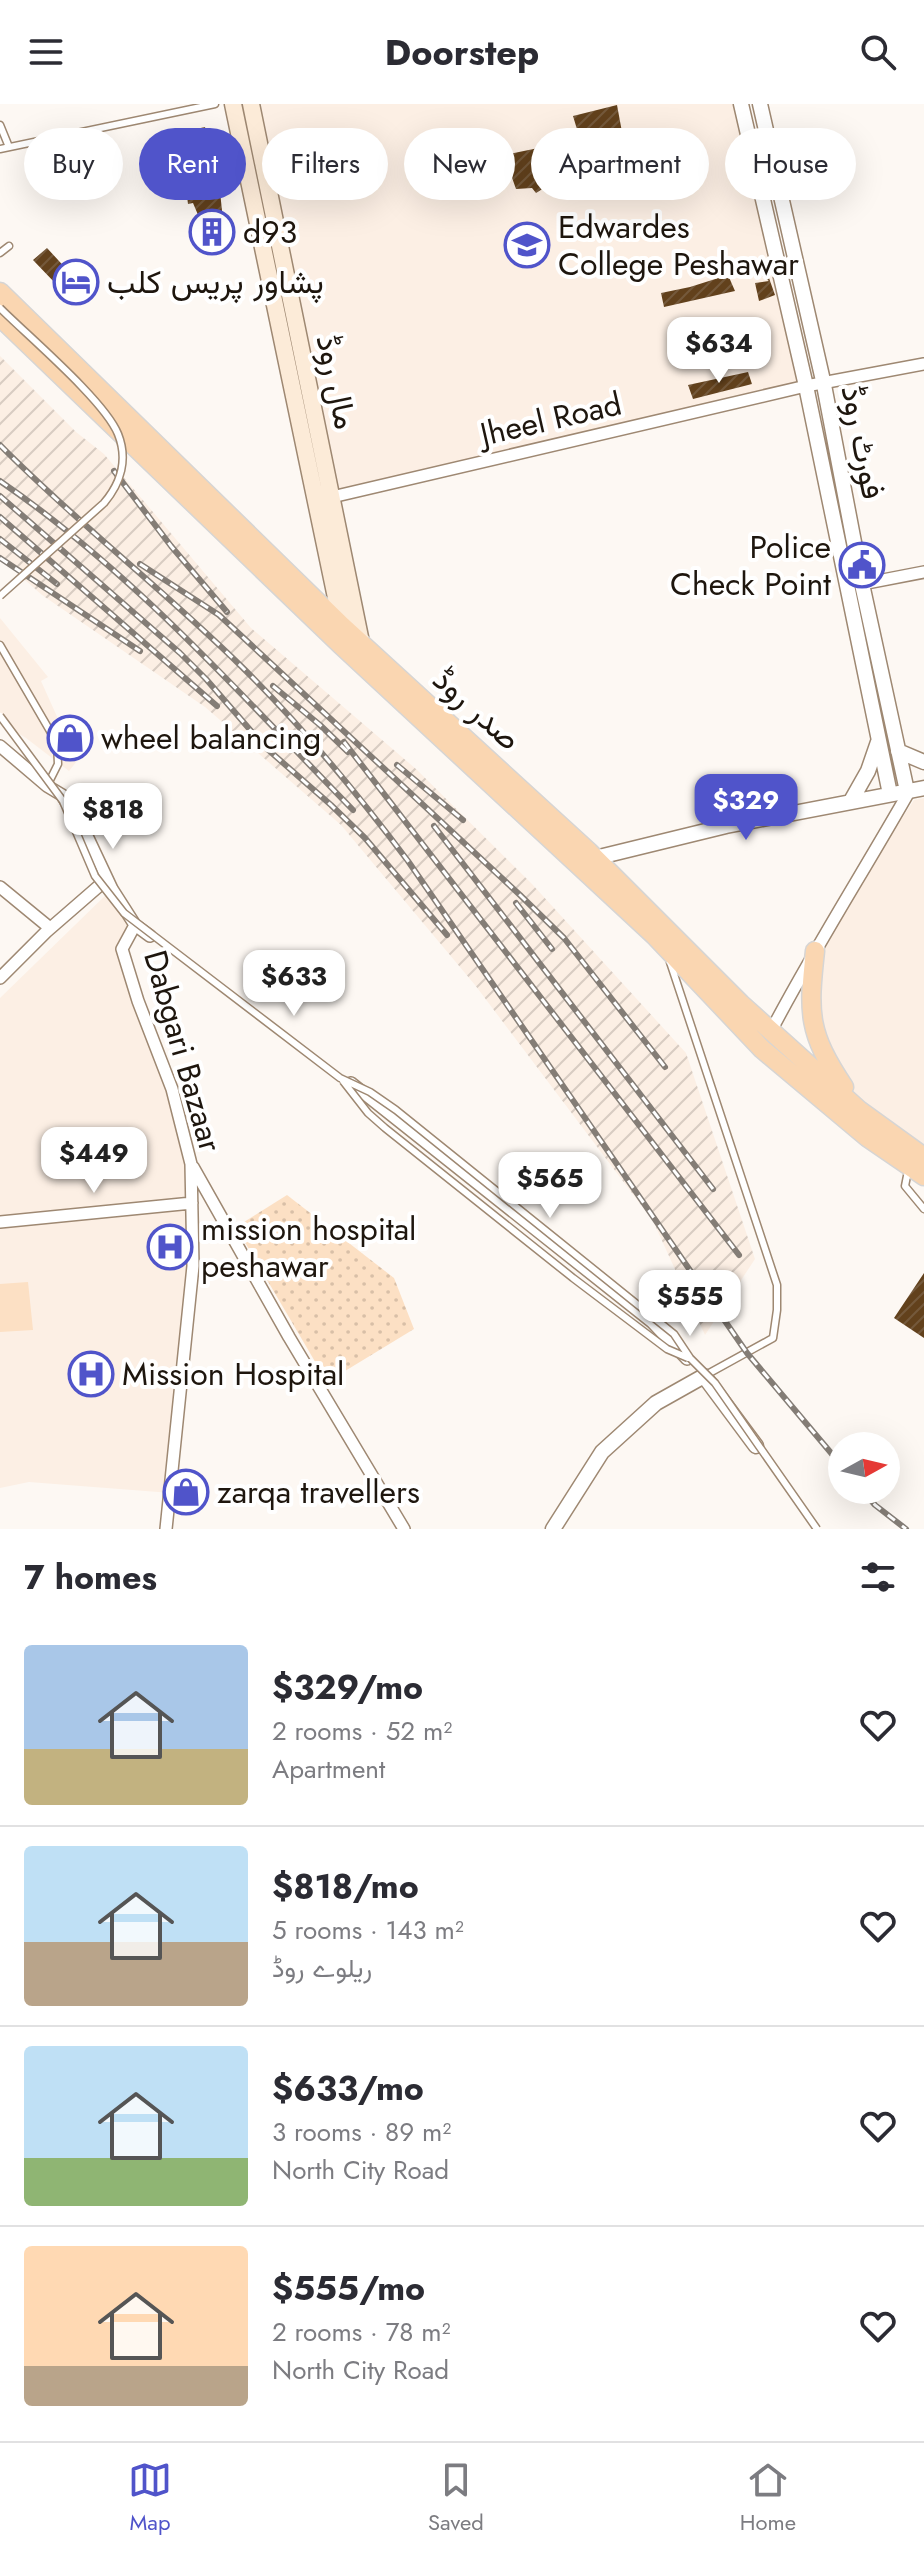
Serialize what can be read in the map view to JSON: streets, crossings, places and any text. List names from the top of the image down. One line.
{"streets":{"main road":["مال روڈ","صدر روڈ"],"street":["Jheel Road","فورٹ روڈ","Dabgari Bazaar"]},"crossings":[["مال روڈ","Jheel Road"],["مال روڈ","صدر روڈ"],["Jheel Road","فورٹ روڈ"]],"places":{"building":["d93"],"school or university":["Edwardes College Peshawar"],"hotel":["پشاور پریس کلب"],"public building":["Police Check Point"],"shop":["wheel balancing","zarqa travellers"],"hospital":["mission hospital peshawar","Mission Hospital"]},"north":"right","page":{"header":"Doorstep","chip":["Buy","Rent","Filters","New","Apartment","House"],"price":["$634","$329","$818","$633","$449","$565","$555"],"heading":"7 homes","list":[{"name":"$329/mo","note":"2 rooms · 52 m² · Apartment"},{"name":"$818/mo","note":"5 rooms · 143 m² · ریلوے روڈ"},{"name":"$633/mo","note":"3 rooms · 89 m² · North City Road"},{"name":"$555/mo","note":"2 rooms · 78 m² · North City Road"}],"tabs":["Map","Saved","Home"]}}
